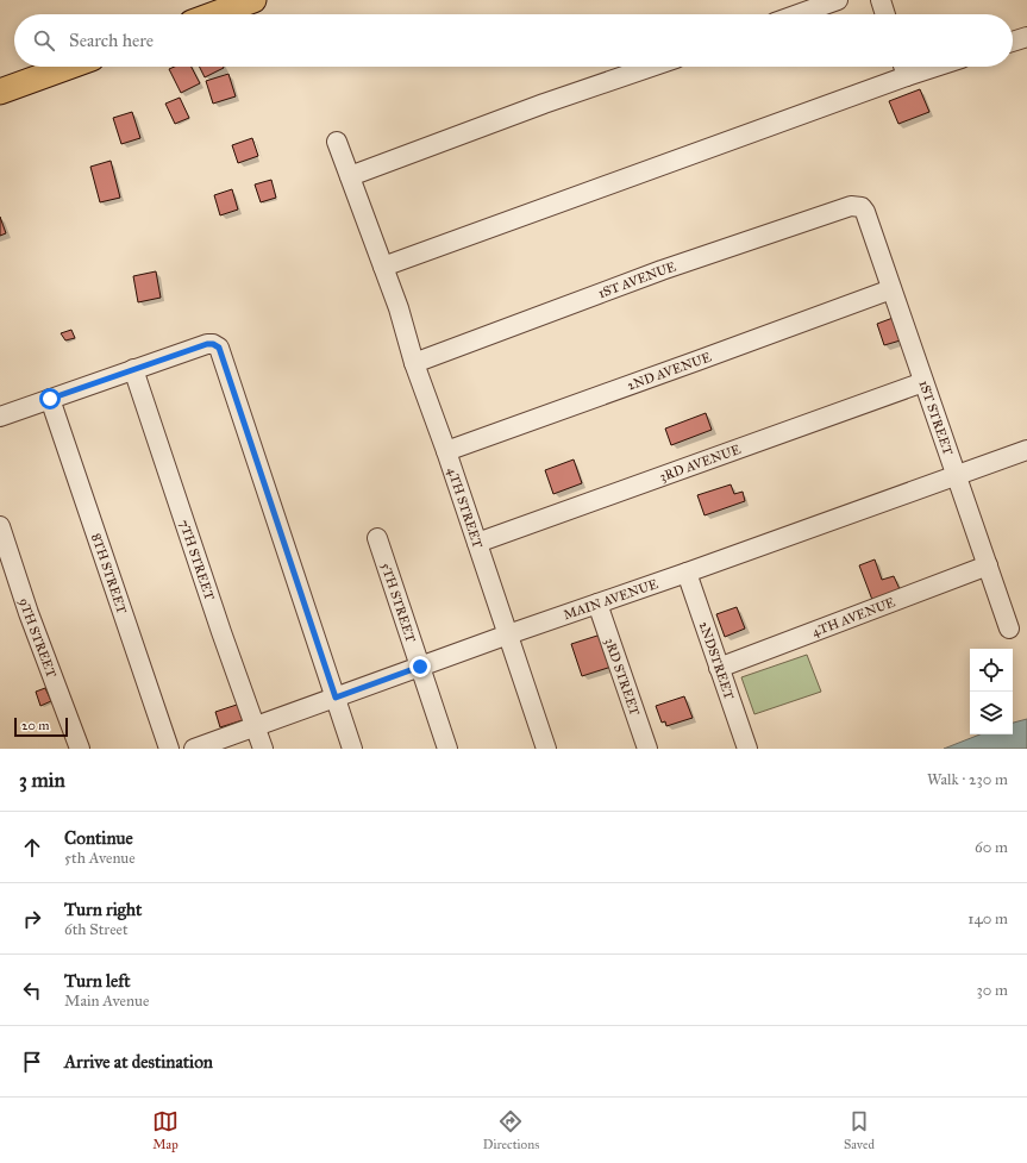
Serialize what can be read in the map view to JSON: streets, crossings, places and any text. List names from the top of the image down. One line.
{"streets":{"street":["1ST AVENUE","2ND AVENUE","1ST STREET","3RD AVENUE","4TH STREET","7TH STREET","8TH STREET","MAIN AVENUE","5TH STREET","4TH AVENUE","9TH STREET","2NDSTREET","3RD STREET"]},"crossings":[["1ST AVENUE","1ST STREET"],["1ST AVENUE","4TH STREET"],["2ND AVENUE","1ST STREET"],["2ND AVENUE","4TH STREET"],["1ST STREET","3RD AVENUE"],["1ST STREET","MAIN AVENUE"],["1ST STREET","4TH AVENUE"],["3RD AVENUE","4TH STREET"],["4TH STREET","MAIN AVENUE"],["7TH STREET","MAIN AVENUE"],["MAIN AVENUE","5TH STREET"],["MAIN AVENUE","2NDSTREET"],["MAIN AVENUE","3RD STREET"],["4TH AVENUE","2NDSTREET"]],"scale_bar":"20 m","page":{"search":"Search here","scale":"20 m","heading":["3 min","Walk · 230 m"],"list":[["Continue","5th Avenue","60 m"],["Turn right","6th Street","140 m"],["Turn left","Main Avenue","30 m"],"Arrive at destination"],"nav":["Map","Directions","Saved"]}}
